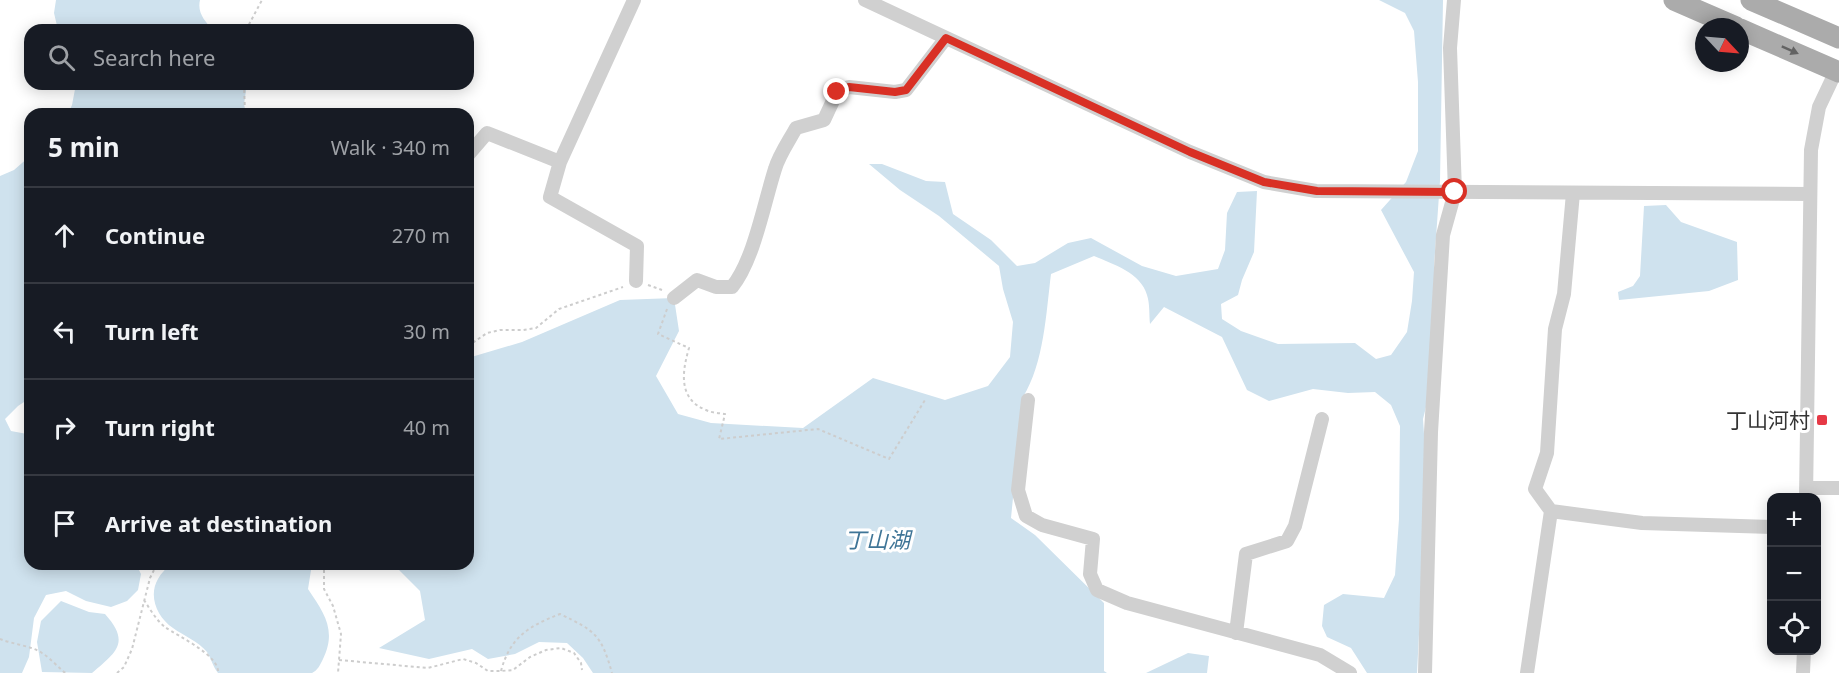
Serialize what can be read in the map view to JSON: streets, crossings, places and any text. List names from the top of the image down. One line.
{"water":["丁山湖"],"places":{"transit":["丁山河村"]},"north":"bottom right","page":{"search":"Search here","heading":["5 min","Walk · 340 m"],"list":[["Continue","270 m"],["Turn left","30 m"],["Turn right","40 m"],"Arrive at destination"],"map_buttons":["+","−"]}}
